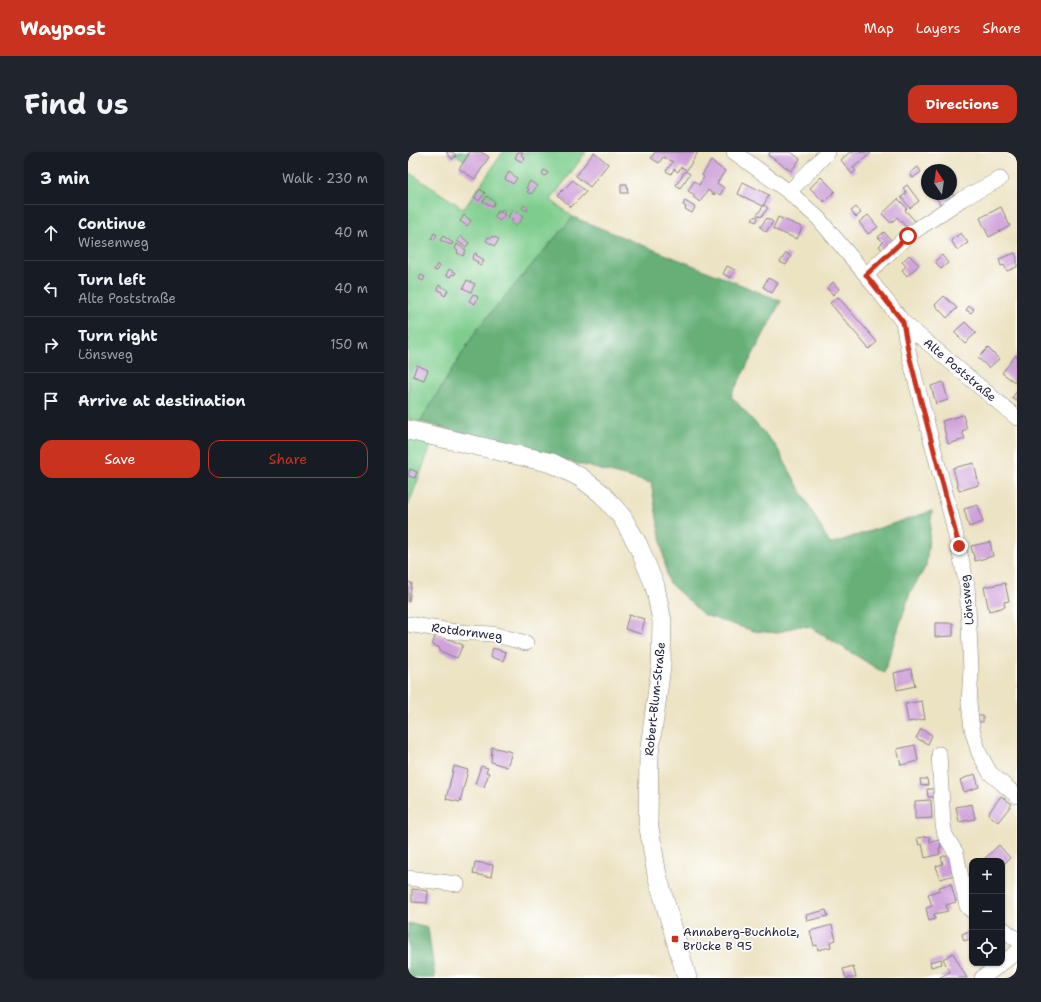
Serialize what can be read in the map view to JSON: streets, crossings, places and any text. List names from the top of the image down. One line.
{"streets":{"main road":["Robert-Blum-Straße"],"street":["Alte Poststraße","Lönsweg","Rotdornweg"]},"crossings":[["Alte Poststraße","Lönsweg"]],"places":{"transit":["Annaberg-Buchholz, Brücke B 95"]},"north":"top","page":{"header":"Waypost","nav":["Map","Layers","Share"],"title":"Find us","buttons":["Directions",["Save","Share"]],"heading":["3 min","Walk · 230 m"],"list":[["Continue","Wiesenweg","40 m"],["Turn left","Alte Poststraße","40 m"],["Turn right","Lönsweg","150 m"],"Arrive at destination"],"map_buttons":["+","−"]}}
